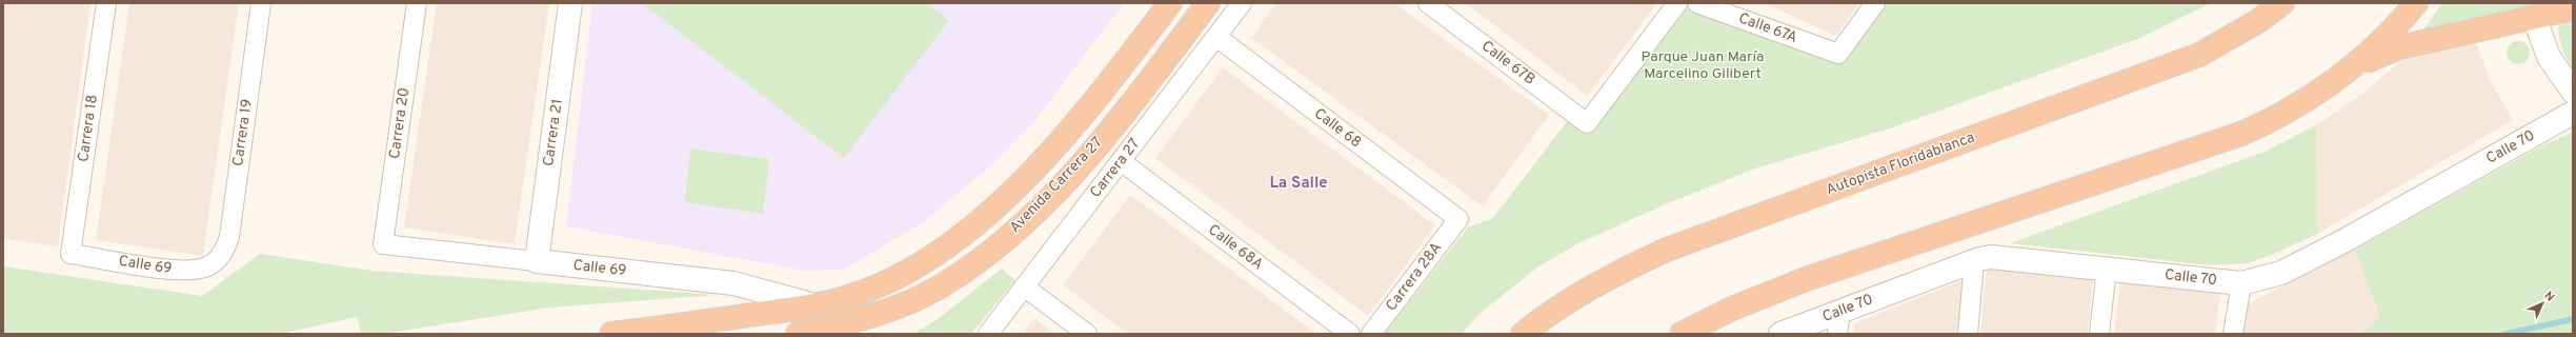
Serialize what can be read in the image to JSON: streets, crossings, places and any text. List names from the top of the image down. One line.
{"streets":{"highway":["Autopista Floridablanca","Avenida Carrera 27"],"street":["Calle 67A","Calle 67B","Carrera 20","Carrera 18","Calle 68","Carrera 19","Carrera 21","Calle 70","Carrera 27","Calle 68A","Calle 69","Carrera 28A"]},"crossings":[["Carrera 20","Calle 69"],["Carrera 18","Calle 69"],["Calle 68","Carrera 27"],["Calle 68","Carrera 28A"],["Carrera 19","Calle 69"],["Carrera 21","Calle 69"],["Carrera 27","Calle 68A"],["Avenida Carrera 27","Calle 69"]],"districts":["La Salle"],"parks":["Parque Juan María Marcelino Gilibert"],"north":"top right"}
